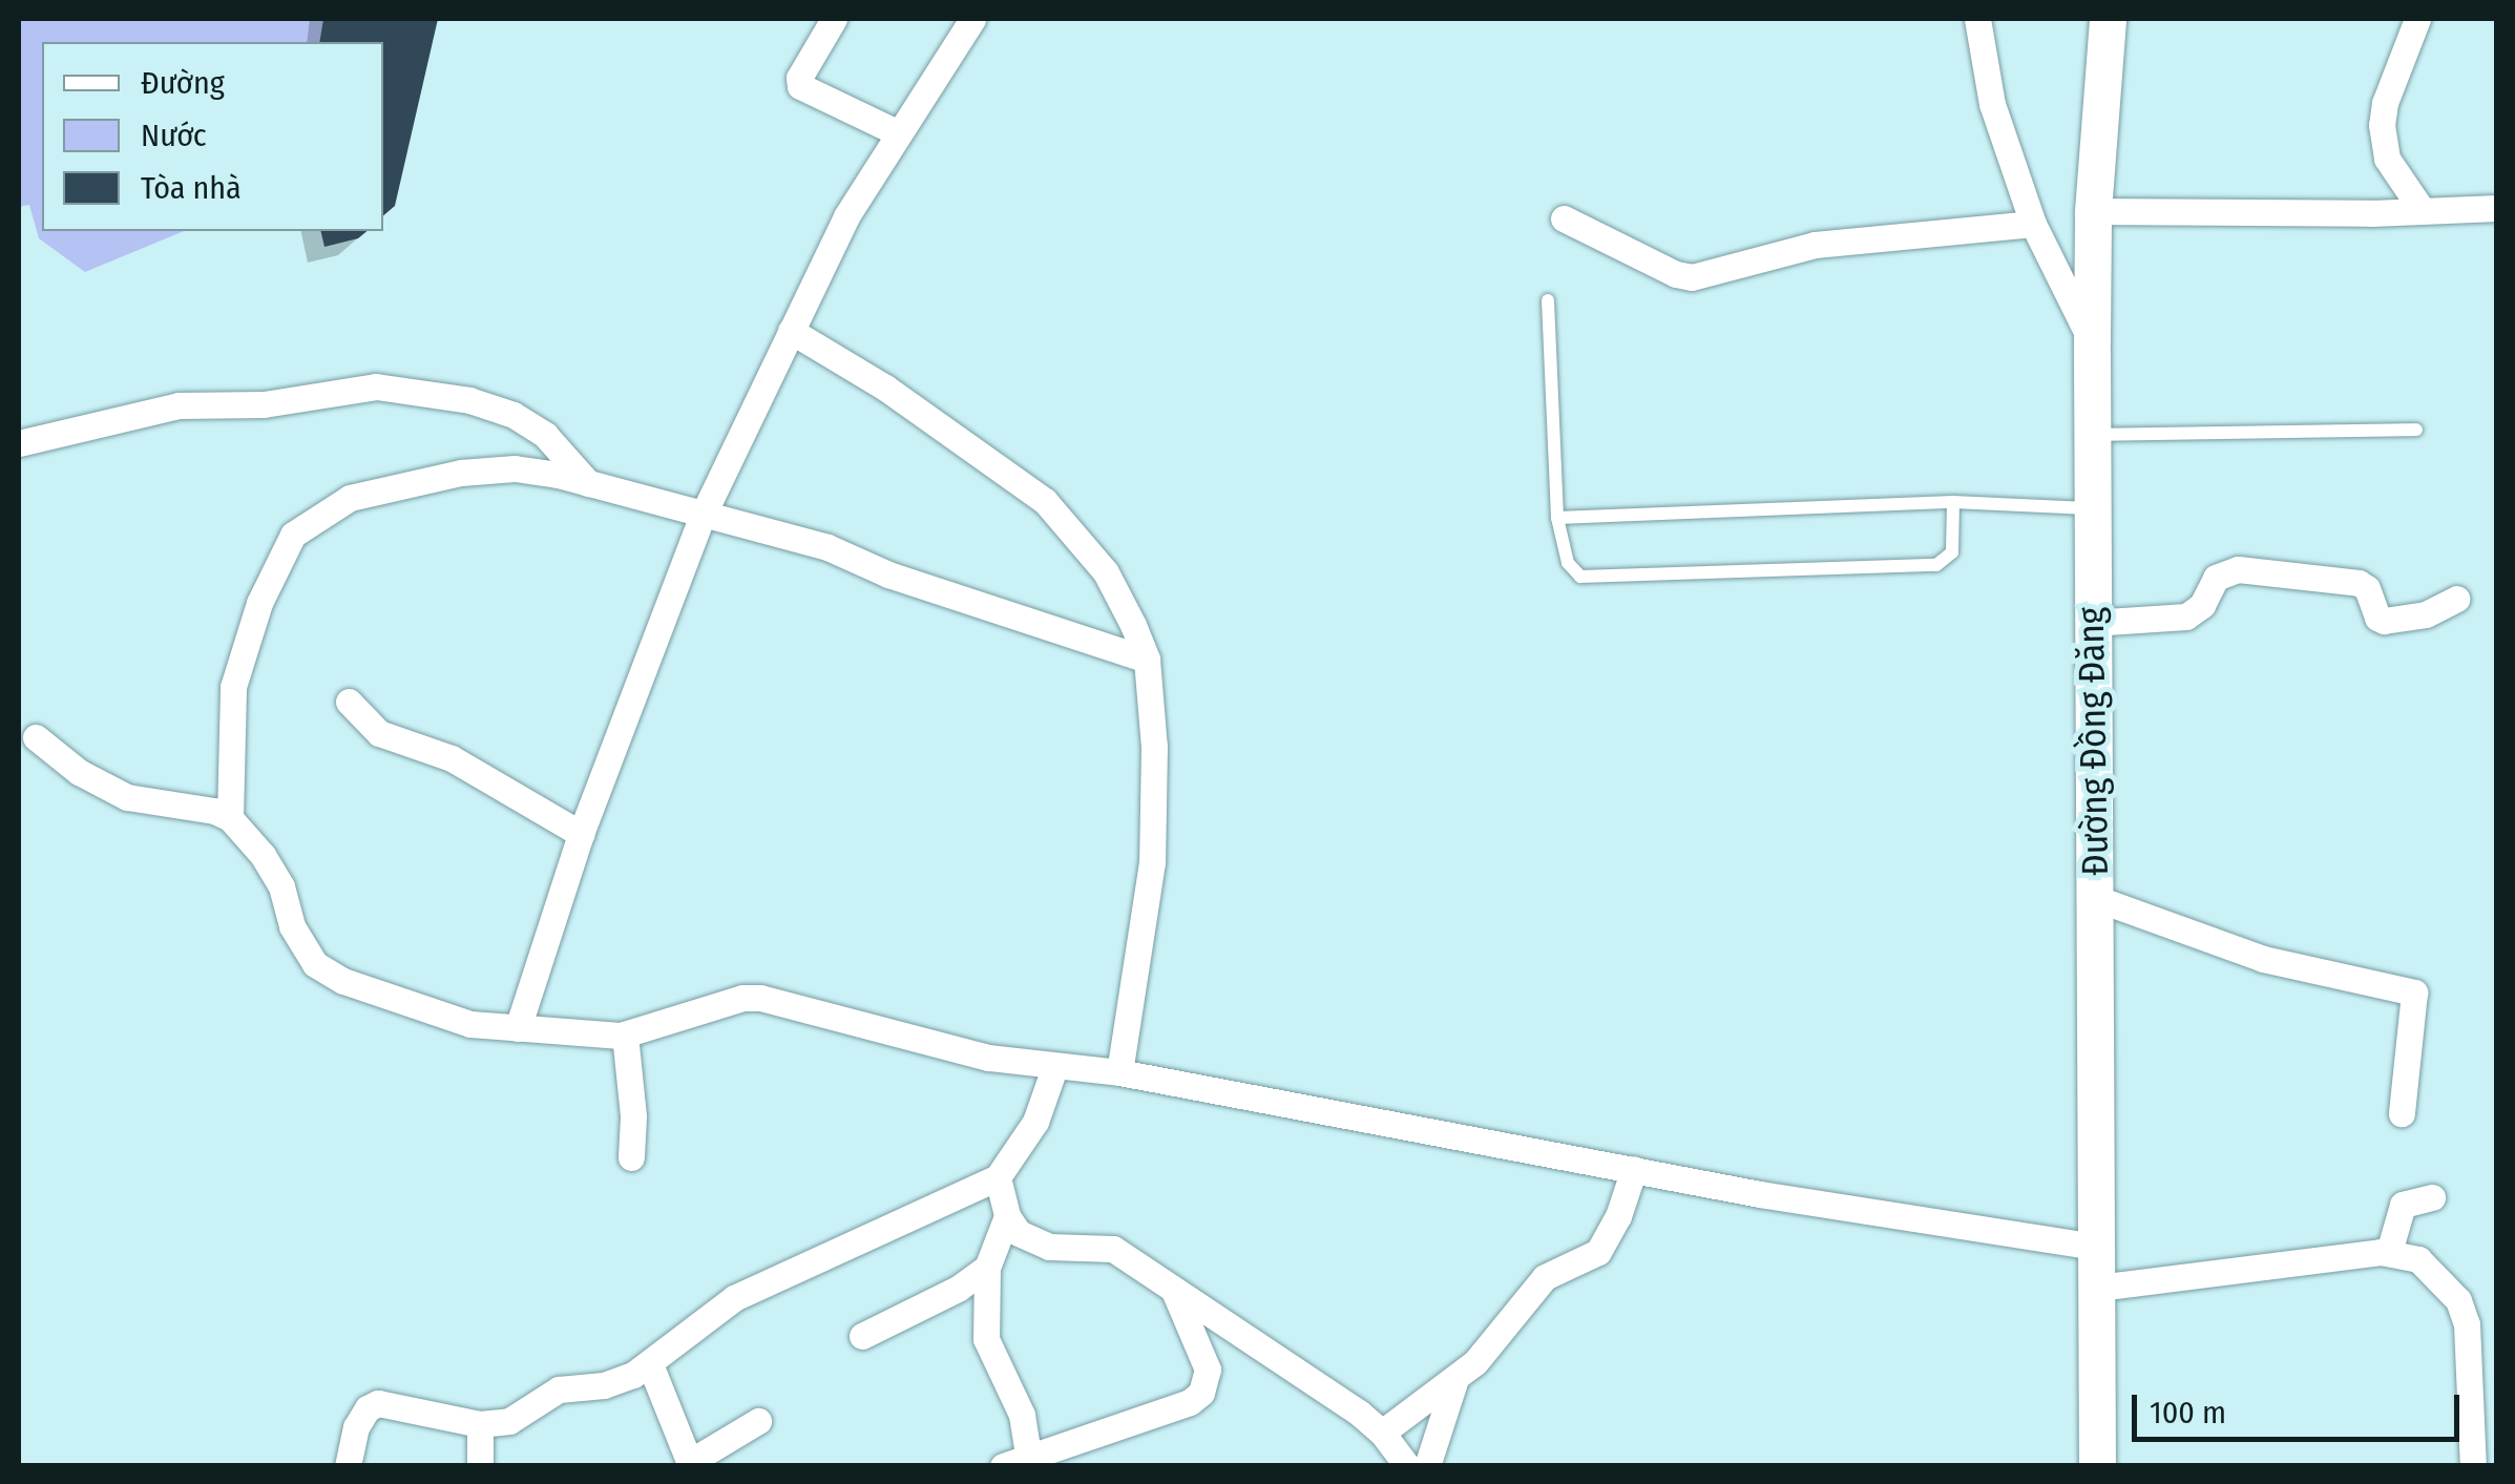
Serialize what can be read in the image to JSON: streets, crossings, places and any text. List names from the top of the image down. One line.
{"streets":{"main road":["Đường Đồng Đăng"]},"legend":["Đường","Nước","Tòa nhà"],"scale_bar":"100 m"}
